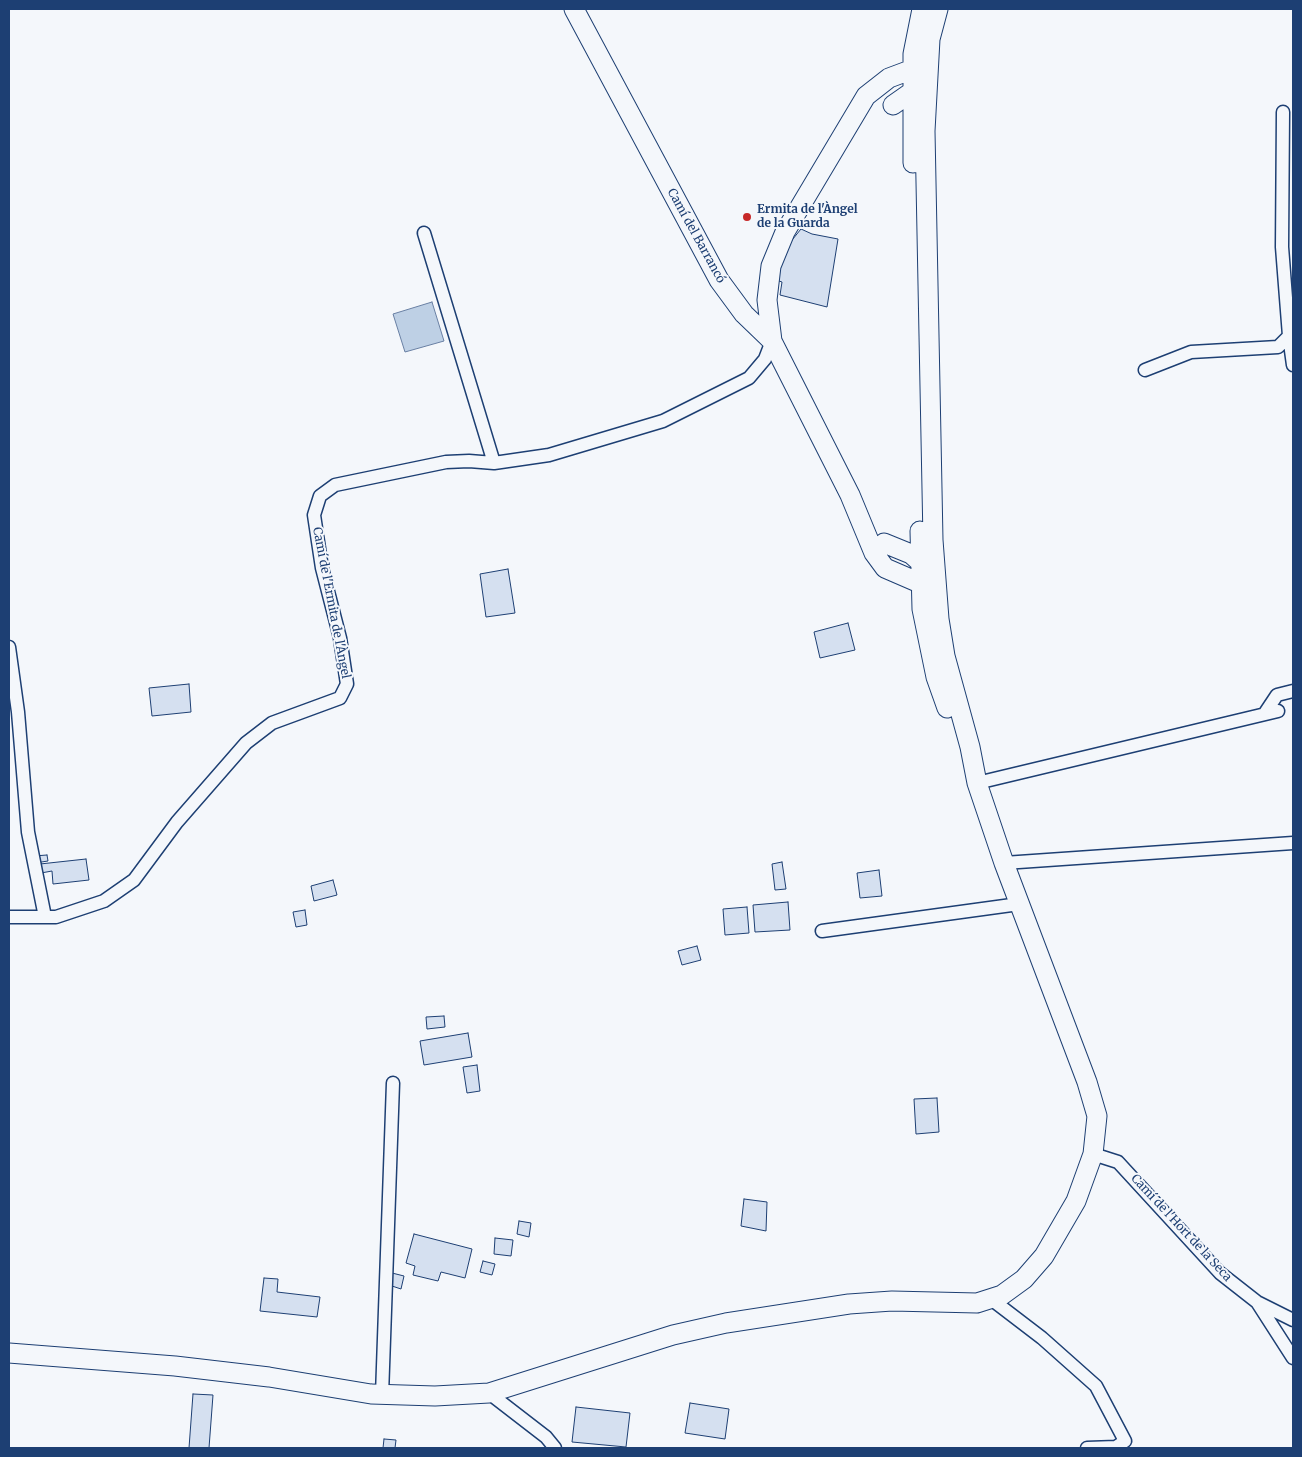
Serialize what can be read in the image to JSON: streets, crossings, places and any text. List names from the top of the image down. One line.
{"streets":{"main road":["Camí del Barrancó"],"street":["Camí de l'Ermita de l'Àngel","Camí de l'Hort de la Seca"]},"crossings":[["Camí del Barrancó","Camí de l'Ermita de l'Àngel"]],"places":["Ermita de l'Àngel de la Guarda"]}
